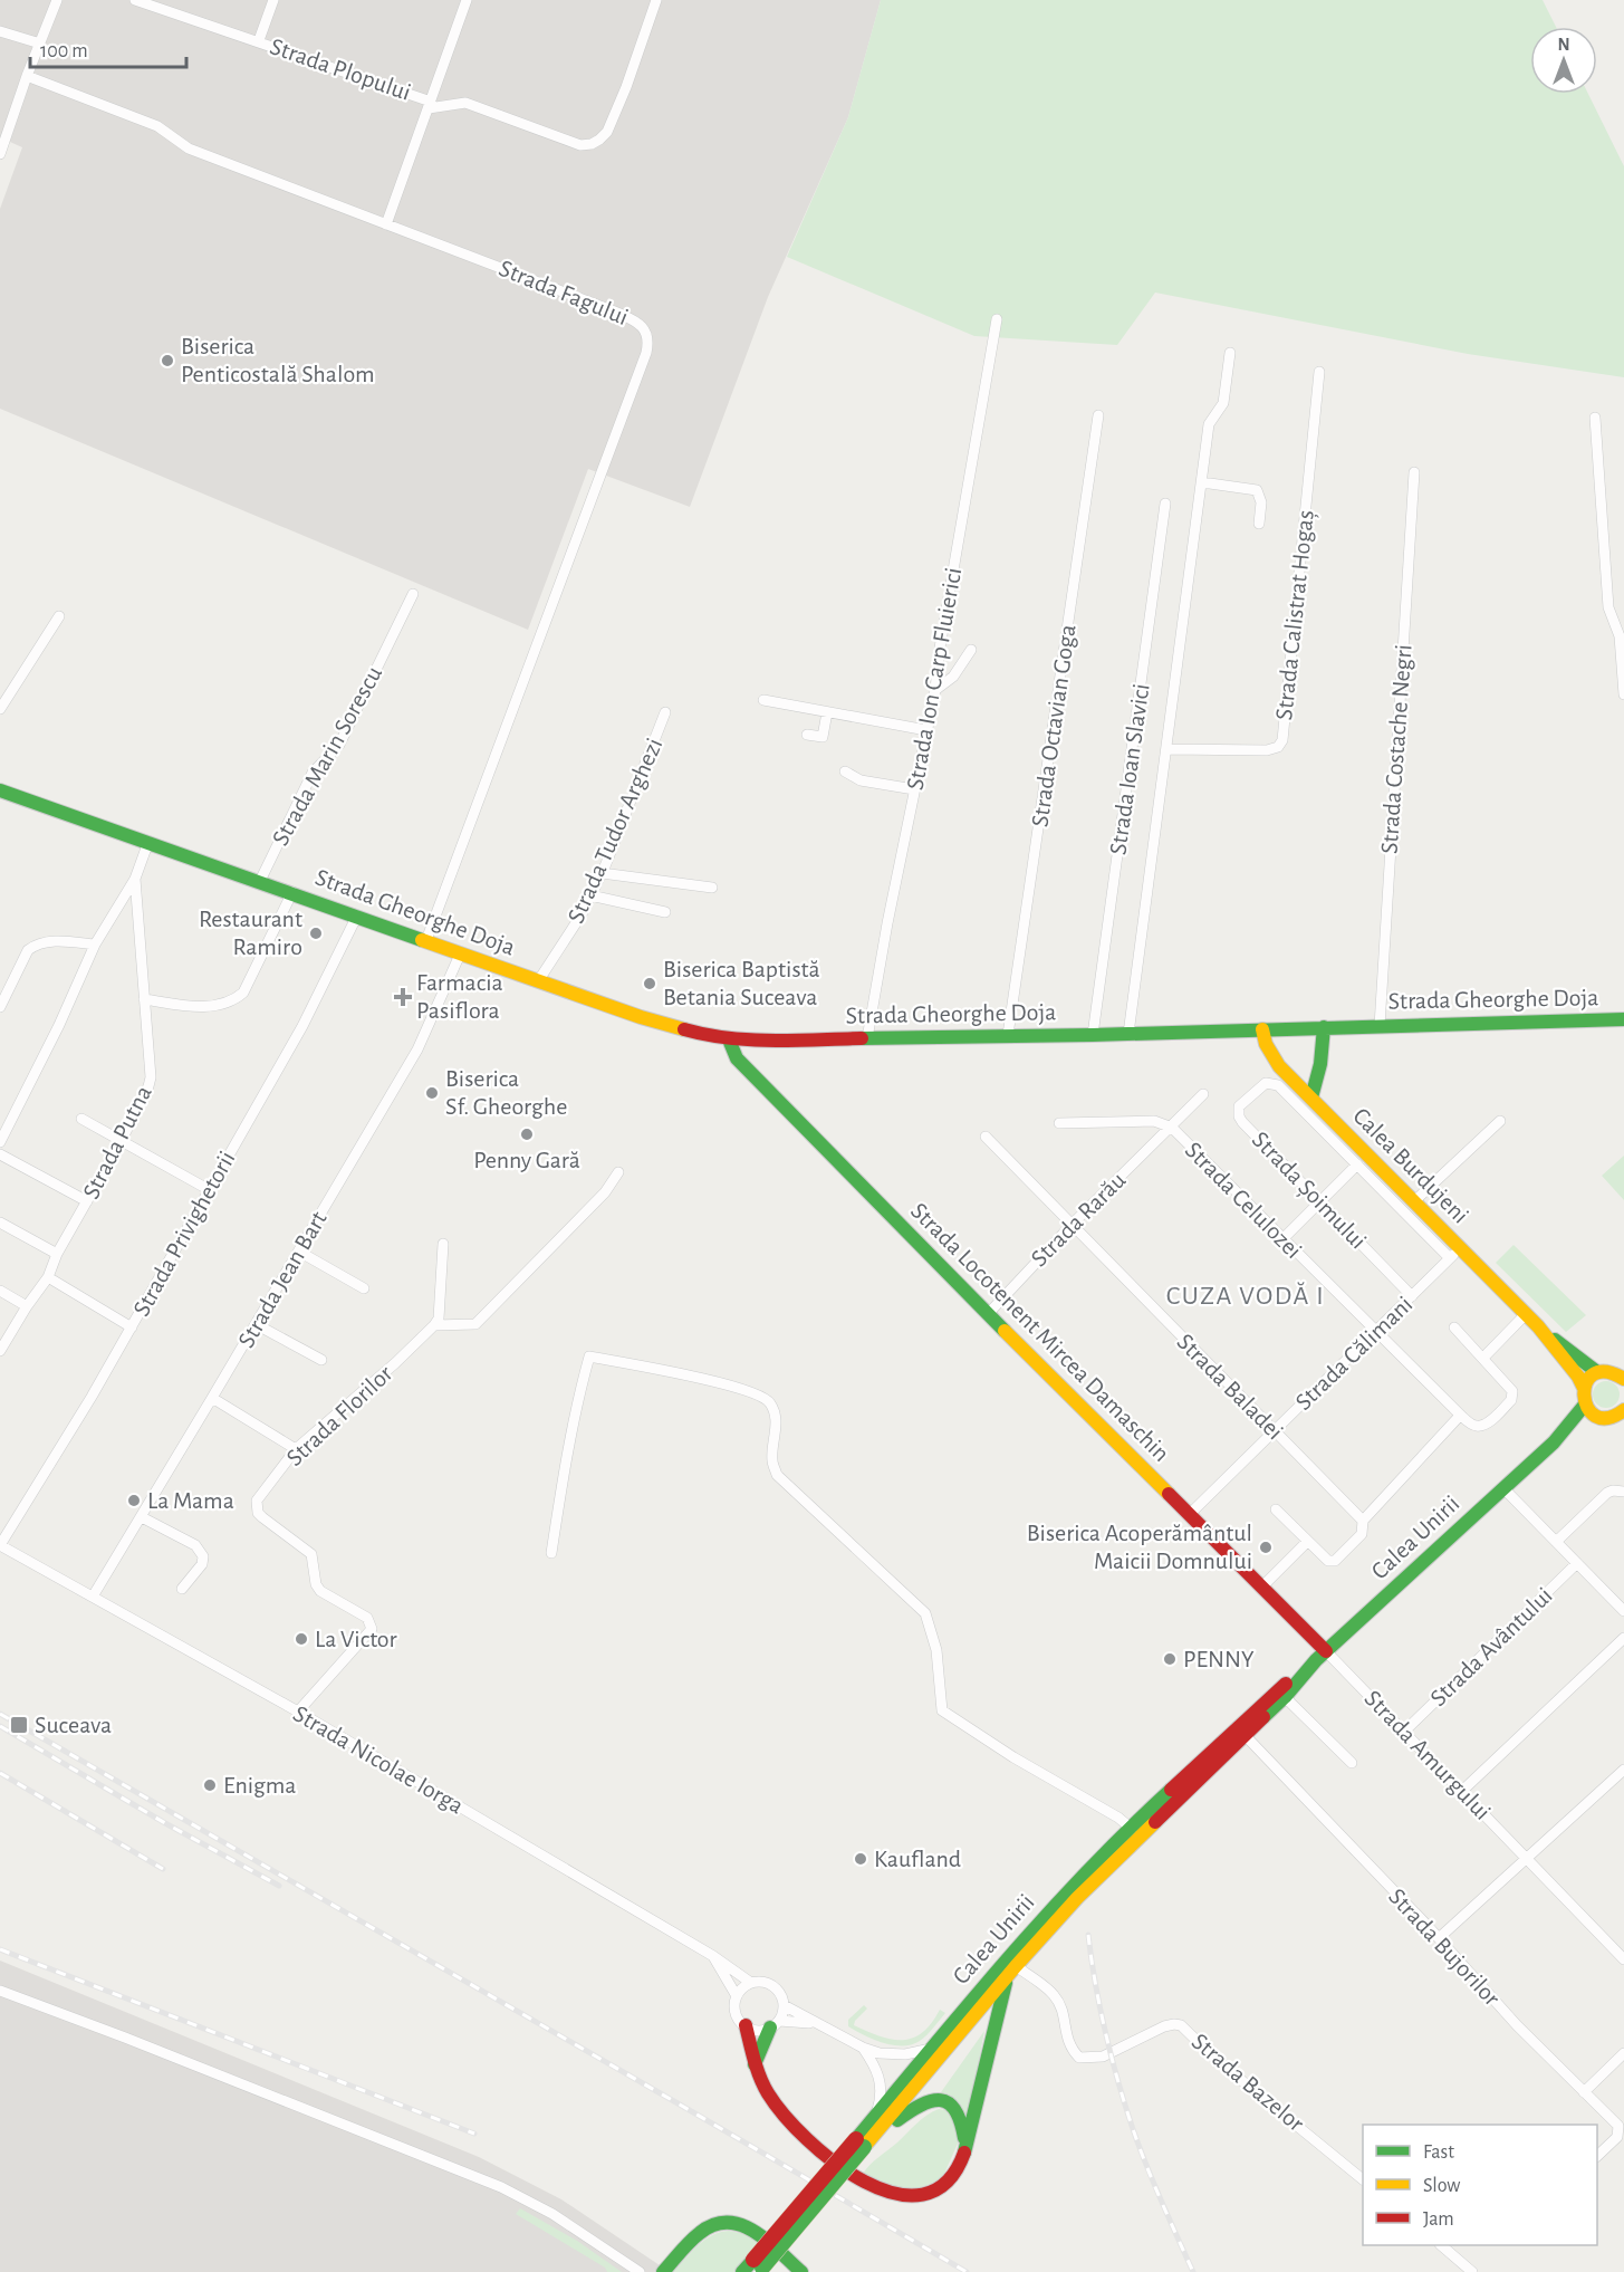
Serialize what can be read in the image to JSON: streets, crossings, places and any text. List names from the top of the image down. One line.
{"streets":{"main road":["Strada Gheorghe Doja","Calea Burdujeni","Strada Locotenent Mircea Damaschin","Calea Unirii"],"street":["Strada Plopului","Strada Fagului","Strada Calistrat Hogaș","Strada Ion Carp Fluierici","Strada Octavian Goga","Strada Costache Negri","Strada Marin Sorescu","Strada Ioan Slavici","Strada Tudor Arghezi","Strada Putna","Strada Șoimului","Strada Celulozei","Strada Rarău","Strada Privighetorii","Strada Jean Bart","Strada Călimani","Strada Baladei","Strada Florilor","Strada Avântului","Strada Amurgului","Strada Nicolae Iorga","Strada Bujorilor","Strada Bazelor"]},"crossings":[["Strada Fagului","Strada Gheorghe Doja"],["Strada Ion Carp Fluierici","Strada Gheorghe Doja"],["Strada Octavian Goga","Strada Gheorghe Doja"],["Strada Costache Negri","Strada Gheorghe Doja"],["Strada Marin Sorescu","Strada Gheorghe Doja"],["Strada Ioan Slavici","Strada Gheorghe Doja"],["Strada Tudor Arghezi","Strada Gheorghe Doja"],["Strada Gheorghe Doja","Strada Putna"],["Strada Gheorghe Doja","Calea Burdujeni"],["Strada Gheorghe Doja","Strada Privighetorii"],["Strada Gheorghe Doja","Strada Jean Bart"],["Strada Gheorghe Doja","Strada Locotenent Mircea Damaschin"],["Calea Burdujeni","Strada Călimani"],["Strada Șoimului","Strada Călimani"],["Strada Celulozei","Strada Rarău"],["Strada Celulozei","Strada Călimani"],["Strada Rarău","Strada Locotenent Mircea Damaschin"],["Strada Rarău","Strada Baladei"],["Strada Privighetorii","Strada Nicolae Iorga"],["Strada Jean Bart","Strada Nicolae Iorga"],["Strada Locotenent Mircea Damaschin","Strada Călimani"],["Strada Locotenent Mircea Damaschin","Calea Unirii"],["Strada Locotenent Mircea Damaschin","Strada Amurgului"],["Strada Călimani","Strada Baladei"],["Strada Florilor","Strada Nicolae Iorga"],["Calea Unirii","Strada Amurgului"],["Calea Unirii","Strada Nicolae Iorga"],["Calea Unirii","Strada Bujorilor"],["Calea Unirii","Strada Bazelor"],["Strada Avântului","Strada Amurgului"]],"districts":["CUZA VODĂ I"],"places":{"other":["Biserica Penticostală Shalom","Restaurant Ramiro","Biserica Baptistă Betania Suceava","Biserica Sf. Gheorghe","Penny Gară","La Mama","Biserica Acoperământul Maicii Domnului","La Victor","PENNY","Enigma","Kaufland"],"health":["Farmacia Pasiflora"],"transit":["Suceava"]},"legend":["Fast","Slow","Jam"],"scale_bar":"100 m","north":"top"}
